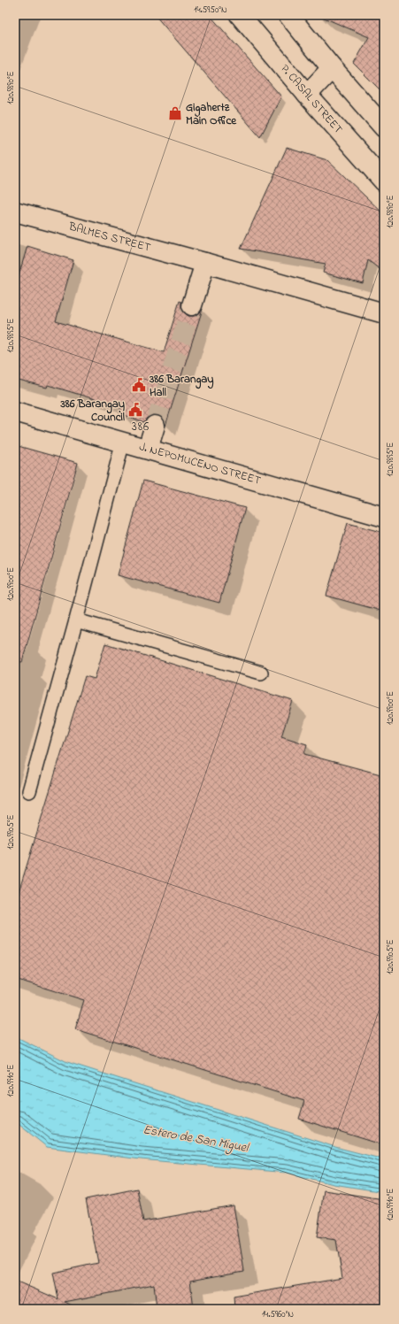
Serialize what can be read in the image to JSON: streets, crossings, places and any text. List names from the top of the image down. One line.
{"streets":{"street":["P. CASAL STREET","BALMES STREET","J. NEPOMUCENO STREET"]},"districts":["386"],"water":["Estero de San Miguel"],"places":{"shop":["Gigahertz Main Office"],"public building":["386 Barangay Hall","386 Barangay Council"]},"coordinates":["14.5950°N","120.9890°E","120.9895°E","120.9900°E","120.9905°E","120.9910°E","14.5960°N"]}
